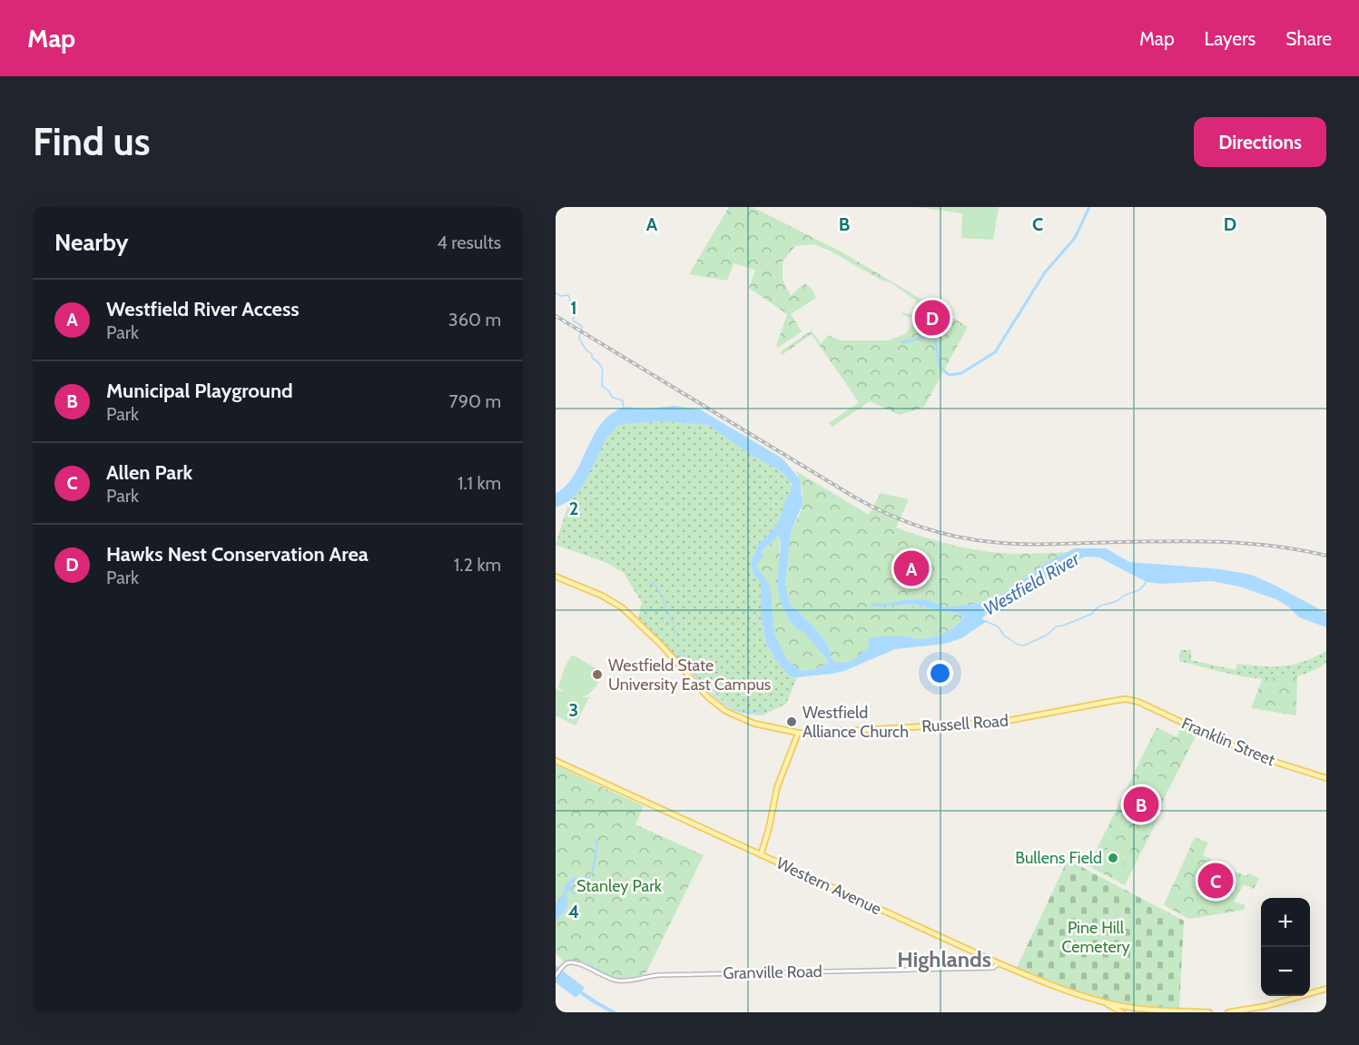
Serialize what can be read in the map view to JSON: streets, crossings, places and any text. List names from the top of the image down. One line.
{"streets":{"main road":["Russell Road","Franklin Street","Western Avenue"],"street":["Granville Road"]},"crossings":[["Russell Road","Franklin Street"],["Western Avenue","Granville Road"]],"districts":["Highlands"],"water":["Westfield River"],"parks":["Stanley Park","Pine Hill Cemetery"],"places":["Westfield State University East Campus","Westfield Alliance Church","Bullens Field"],"page":{"header":"Map","nav":["Map","Layers","Share"],"buttons":"Directions","title":"Find us","heading":["Nearby","4 results"],"list":[{"mark":"A","name":"Westfield River Access","note":"Park","value":"360 m"},{"mark":"B","name":"Municipal Playground","note":"Park","value":"790 m"},{"mark":"C","name":"Allen Park","note":"Park","value":"1.1 km"},{"mark":"D","name":"Hawks Nest Conservation Area","note":"Park","value":"1.2 km"}],"pins":["D","A","B","C"],"map_buttons":["+","−"]},"grid":{"columns":["A","B","C","D"],"rows":["1","2","3","4"]}}
